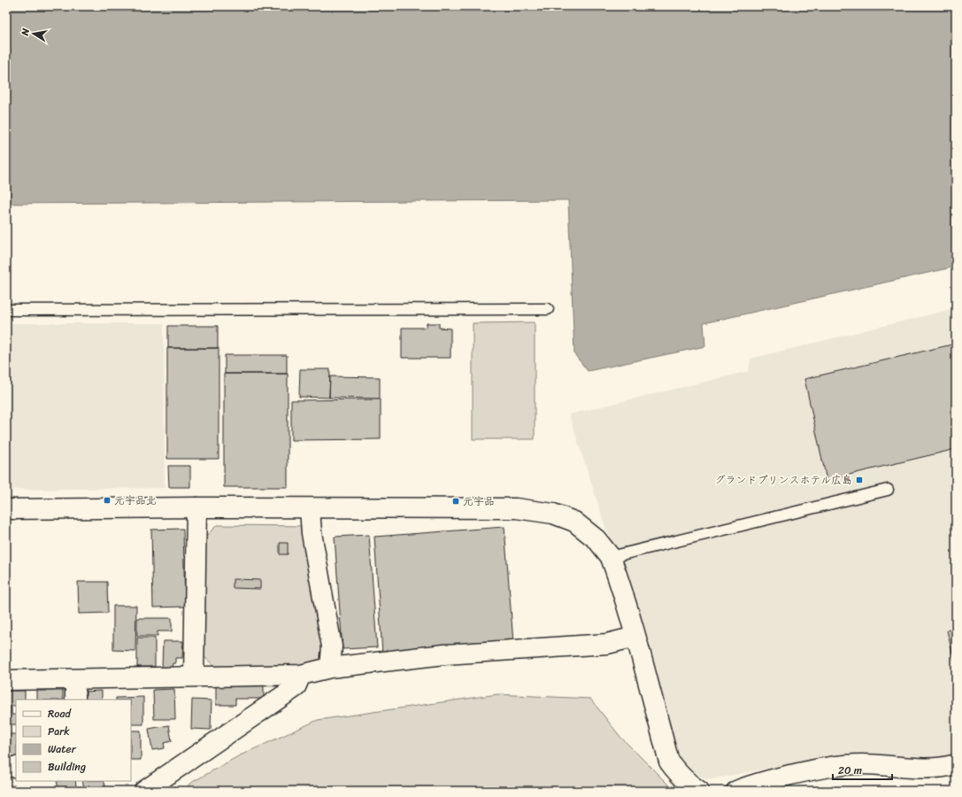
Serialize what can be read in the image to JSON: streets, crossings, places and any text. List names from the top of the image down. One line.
{"places":{"transit":["グランドプリンスホテル広島","元宇品北","元宇品"]},"legend":["Road","Park","Water","Building"],"scale_bar":"20 m","north":"left"}
